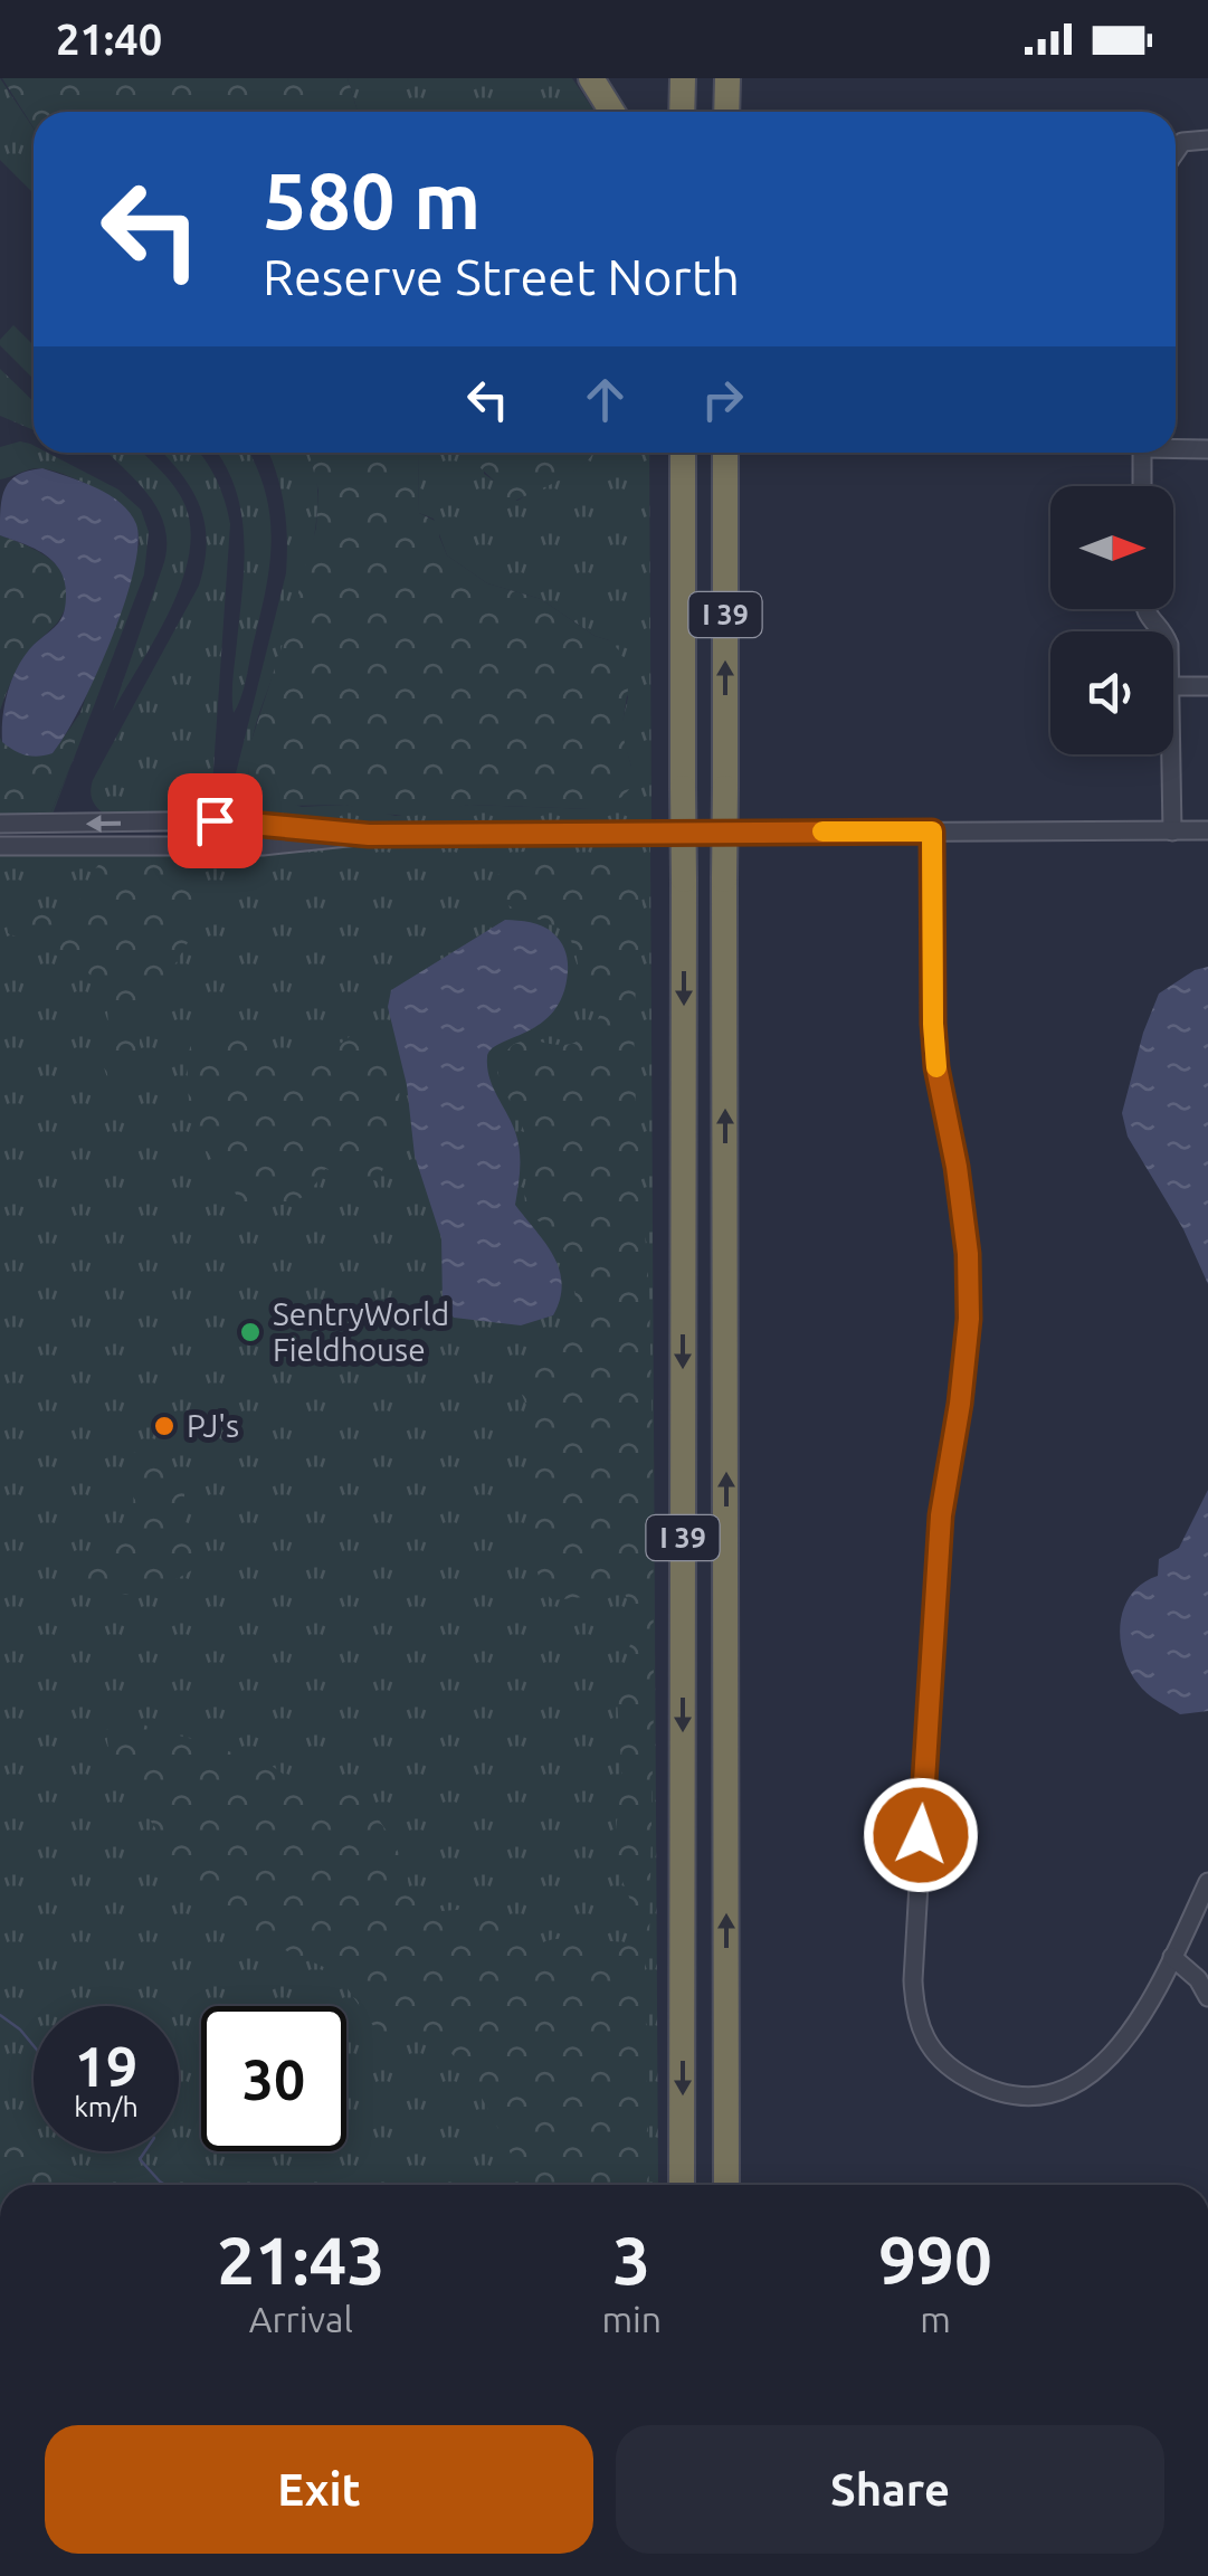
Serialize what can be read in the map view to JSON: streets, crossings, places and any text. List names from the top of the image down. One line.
{"streets":{"highway":["I 39"]},"places":["SentryWorld Fieldhouse","PJ's"],"north":"right","page":{"status":"21:40","turn":["580 m","Reserve Street North"],"speed":"19 km/h","limit":"30","eta":["21:43","Arrival","3","min","990","m"],"buttons":["Exit","Share"]}}
